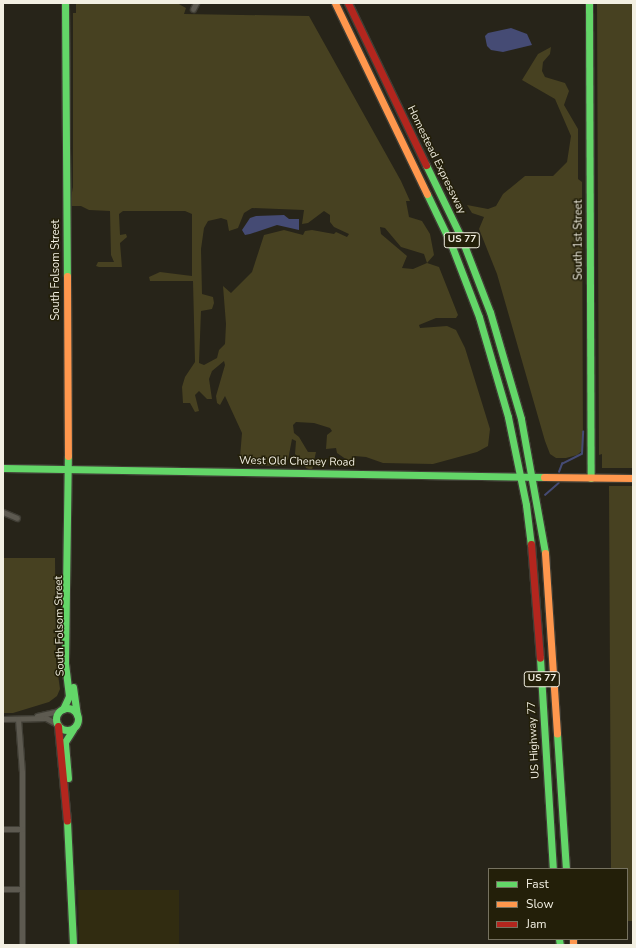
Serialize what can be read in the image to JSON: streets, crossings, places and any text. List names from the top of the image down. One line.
{"streets":{"main road":["Homestead Expressway","US 77","South 1st Street","South Folsom Street","West Old Cheney Road","US Highway 77"]},"crossings":[["Homestead Expressway","West Old Cheney Road"],["Homestead Expressway","US Highway 77"],["South 1st Street","West Old Cheney Road"],["South Folsom Street","West Old Cheney Road"]],"legend":["Fast","Slow","Jam"]}
